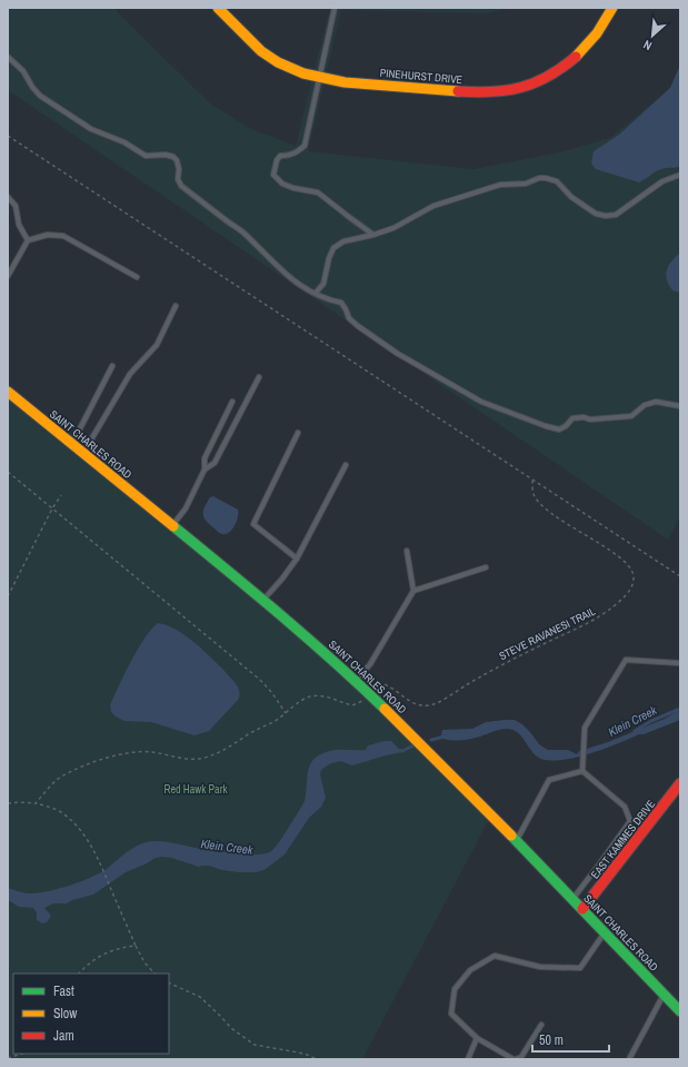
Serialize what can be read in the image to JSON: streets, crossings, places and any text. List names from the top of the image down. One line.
{"streets":{"street":["PINEHURST DRIVE","SAINT CHARLES ROAD","EAST KAMMES DRIVE"],"path":["STEVE RAVANESI TRAIL"]},"crossings":[["SAINT CHARLES ROAD","EAST KAMMES DRIVE"]],"water":["Klein Creek"],"parks":["Red Hawk Park"],"legend":["Fast","Slow","Jam"],"scale_bar":"50 m","north":"bottom left"}
